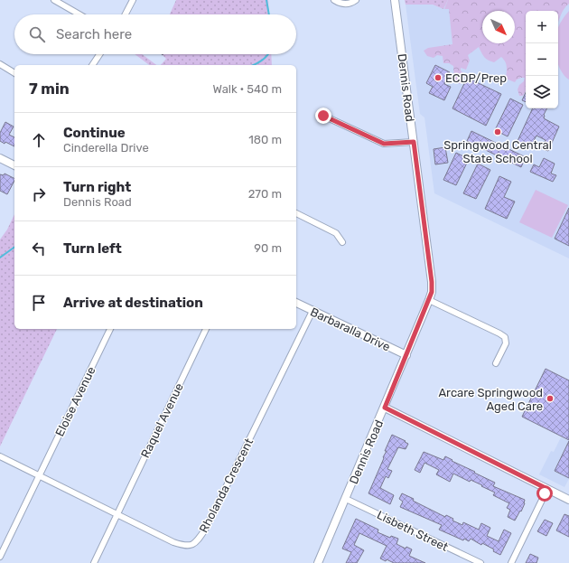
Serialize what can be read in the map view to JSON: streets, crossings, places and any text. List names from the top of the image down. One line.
{"streets":{"street":["Dennis Road","Barbaralla Drive","Eloise Avenue","Raquel Avenue","Rholanda Crescent","Lisbeth Street"]},"crossings":[["Dennis Road","Barbaralla Drive"],["Dennis Road","Lisbeth Street"],["Barbaralla Drive","Rholanda Crescent"],["Eloise Avenue","Rholanda Crescent"],["Raquel Avenue","Rholanda Crescent"]],"places":["ECDP/Prep","Springwood Central State School","Arcare Springwood Aged Care"],"north":"bottom right","page":{"map_buttons":["+","−"],"search":"Search here","heading":["7 min","Walk · 540 m"],"list":[["Continue","Cinderella Drive","180 m"],["Turn right","Dennis Road","270 m"],["Turn left","90 m"],"Arrive at destination"]}}
